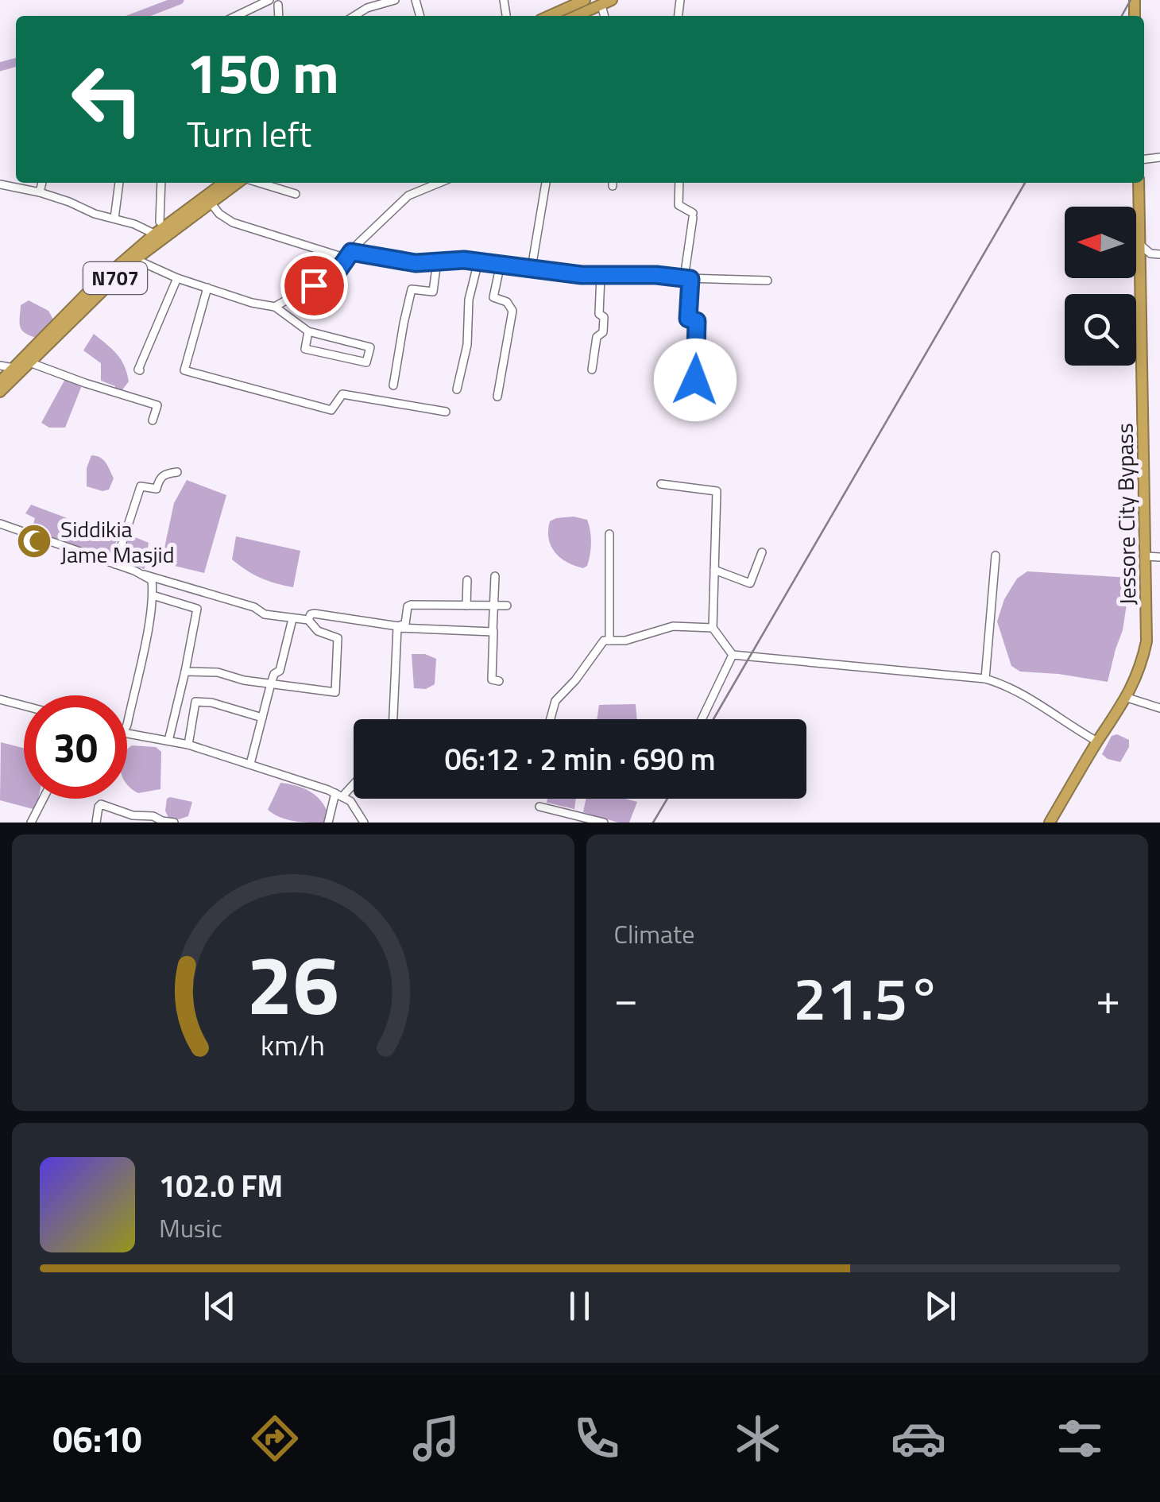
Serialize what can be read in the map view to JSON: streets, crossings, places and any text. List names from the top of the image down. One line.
{"streets":{"highway":["N707","Jessore City Bypass"]},"places":{"mosque":["Siddikia Jame Masjid"]},"north":"left","page":{"turn":["150 m","Turn left"],"limit":"30","trip":"06:12 · 2 min · 690 m","tile":"Climate","heat":["−","21.5°","+"],"song":["102.0 FM","Music"],"tabs":"06:10","gauge":["26","km/h"]}}
